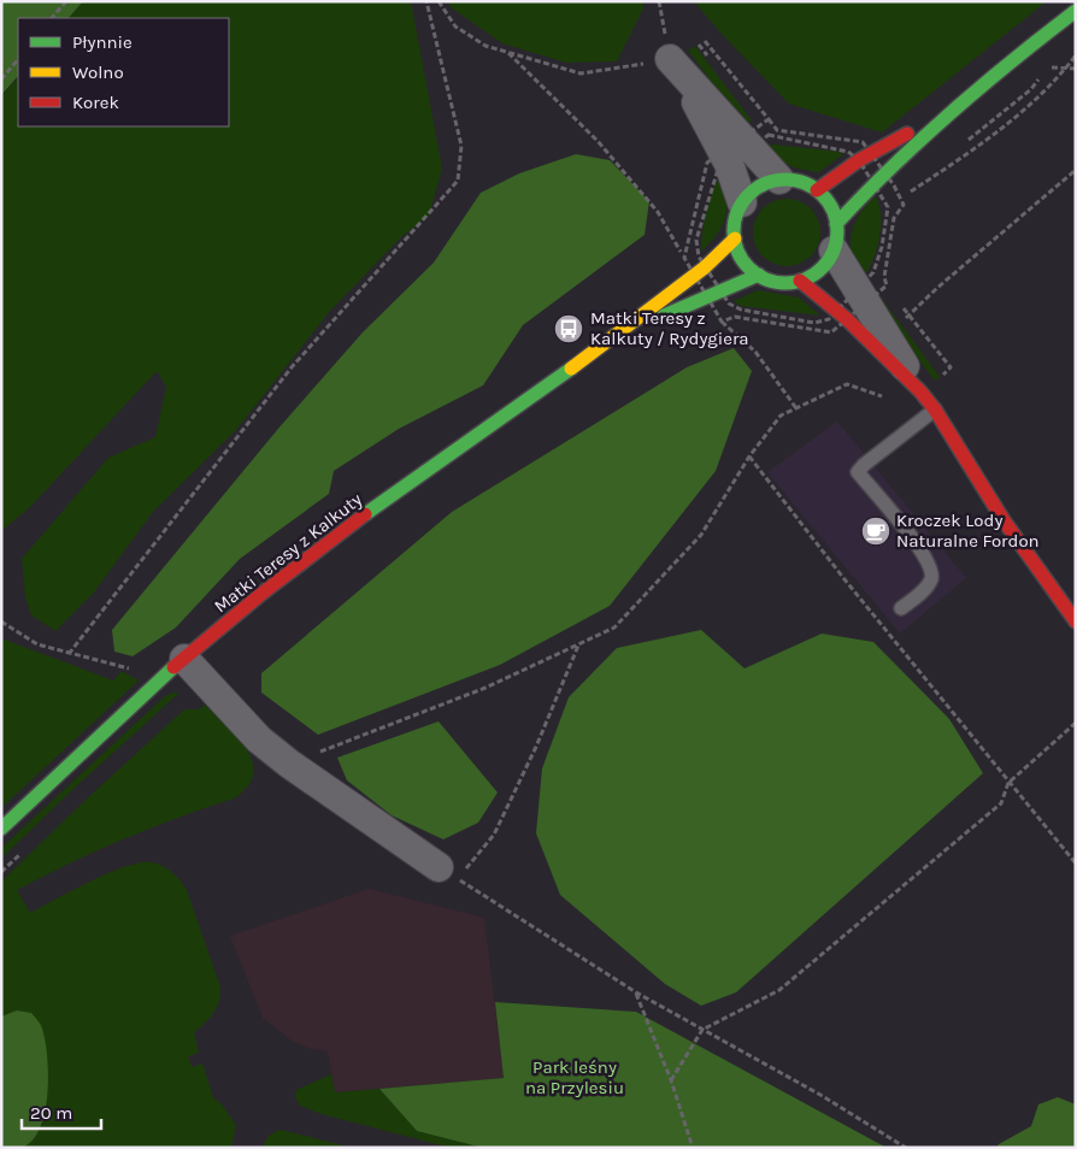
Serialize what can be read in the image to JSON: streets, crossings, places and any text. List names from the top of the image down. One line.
{"streets":{"street":["Matki Teresy z Kalkuty"]},"parks":["Park leśny na Przylesiu"],"places":{"bus stop":["Matki Teresy z Kalkuty / Rydygiera"],"cafe":["Kroczek Lody Naturalne Fordon"]},"legend":["Płynnie","Wolno","Korek"],"scale_bar":"20 m"}
